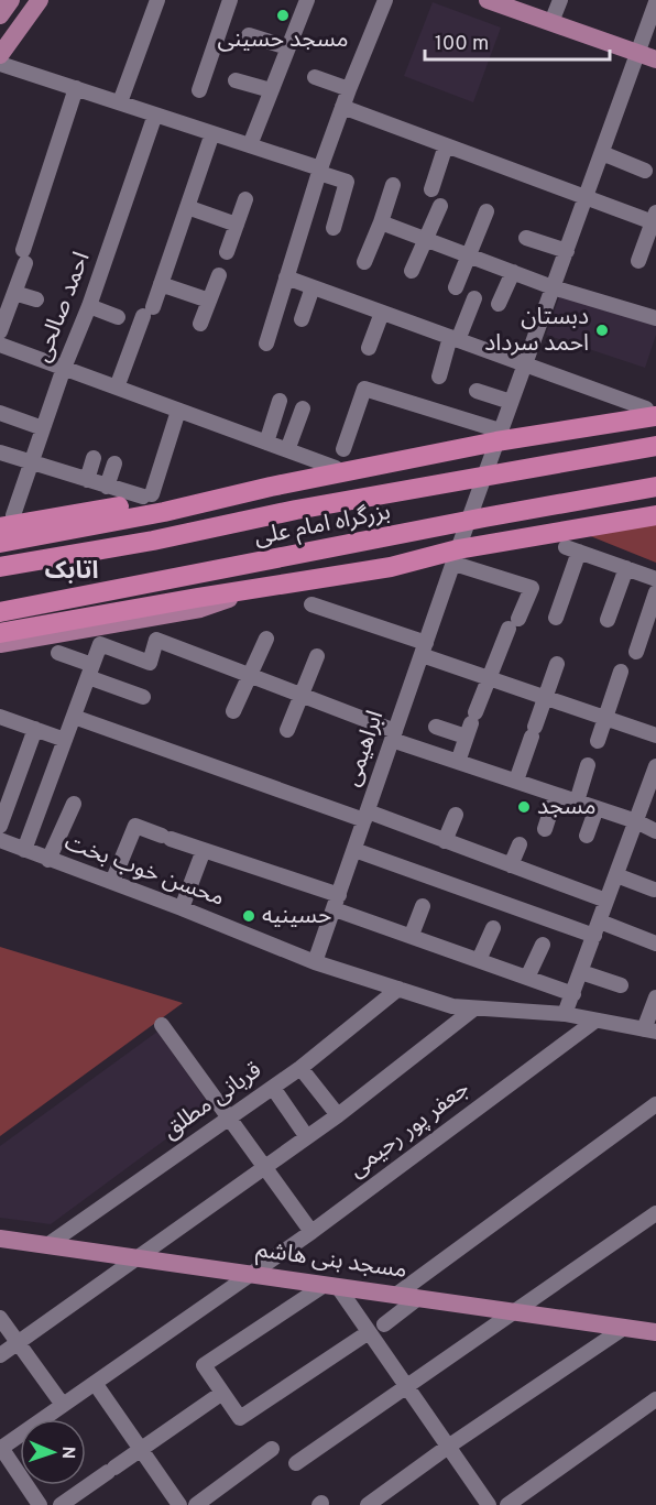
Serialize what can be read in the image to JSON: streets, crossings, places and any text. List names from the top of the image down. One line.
{"streets":{"highway":["بزرگراه امام علی"],"main road":["مسجد بنی هاشم"],"street":["احمد صالحی","ابراهیمی","محسن خوب بخت","قربانی مطلق","جعفر پور رحیمی"]},"crossings":[["ابراهیمی","محسن خوب بخت"],["محسن خوب بخت","قربانی مطلق"],["محسن خوب بخت","جعفر پور رحیمی"],["قربانی مطلق","مسجد بنی هاشم"],["جعفر پور رحیمی","مسجد بنی هاشم"]],"districts":["اتابک"],"places":["مسجد حسینی","دبستان احمد سرداد","مسجد","حسینیه"],"scale_bar":"100 m","north":"right"}
